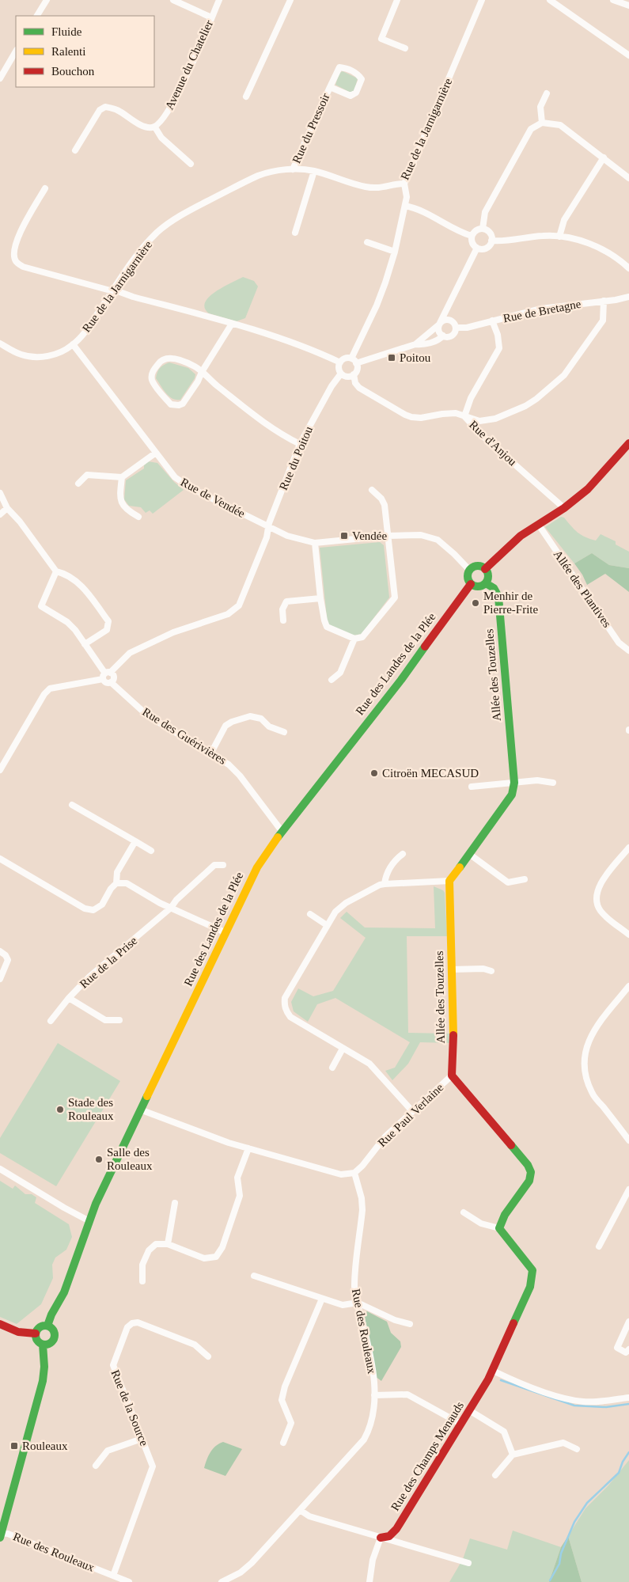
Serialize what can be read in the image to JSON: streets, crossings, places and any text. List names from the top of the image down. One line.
{"streets":{"street":["Avenue du Chatelier","Rue du Pressoir","Rue de la Jarnigarnière","Rue de Bretagne","Rue d'Anjou","Rue du Poitou","Rue de Vendée","Allée des Plantives","Rue des Landes de la Plée","Allée des Touzelles","Rue des Guérivières","Rue de la Prise","Rue Paul Verlaine","Rue des Rouleaux","Rue de la Source","Rue des Champs Menauds"]},"crossings":[["Rue du Pressoir","Rue de la Jarnigarnière"],["Rue de la Jarnigarnière","Rue de Vendée"],["Rue de Bretagne","Rue d'Anjou"],["Rue du Poitou","Rue de Vendée"],["Rue de Vendée","Rue des Landes de la Plée"],["Rue de Vendée","Allée des Touzelles"],["Rue des Landes de la Plée","Allée des Touzelles"],["Rue des Landes de la Plée","Rue des Guérivières"],["Allée des Touzelles","Rue Paul Verlaine"],["Rue Paul Verlaine","Rue des Rouleaux"],["Rue des Rouleaux","Rue de la Source"]],"places":{"transit":["Poitou","Vendée","Rouleaux"],"other":["Menhir de Pierre-Frite","Citroën MECASUD","Stade des Rouleaux","Salle des Rouleaux"]},"legend":["Fluide","Ralenti","Bouchon"]}
